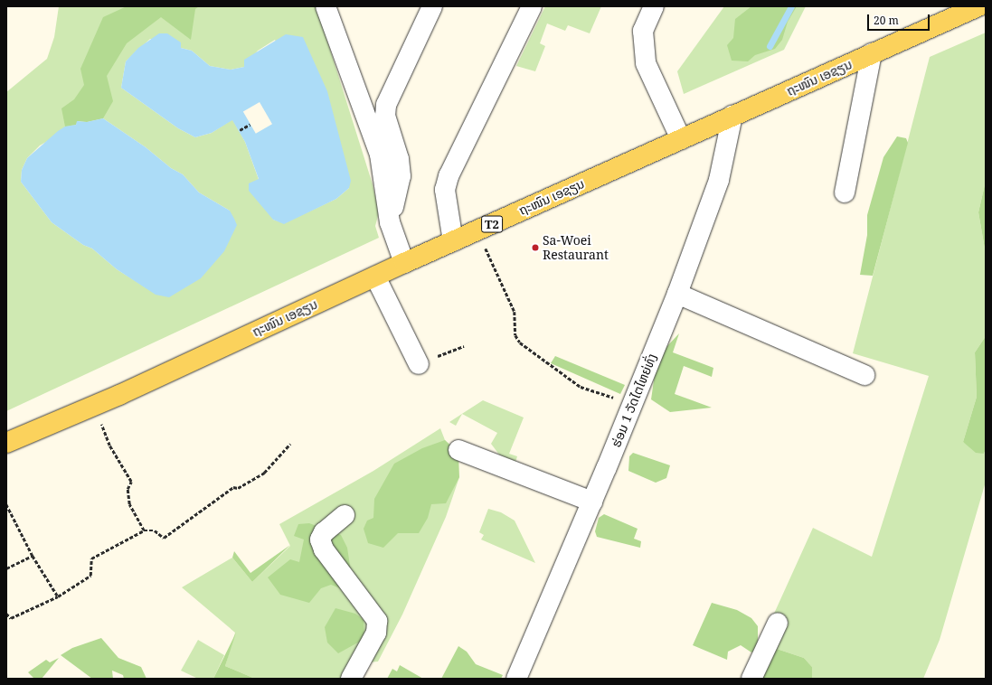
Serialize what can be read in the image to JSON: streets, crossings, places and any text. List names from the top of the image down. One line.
{"streets":{"main road":["ຖະໜົນ ເອຊຽນ","T2"],"street":["ຮ່ອມ 1 ວັດໄຕໄຫຍ່ທົ່ງ"]},"crossings":[["ຖະໜົນ ເອຊຽນ","ຮ່ອມ 1 ວັດໄຕໄຫຍ່ທົ່ງ"]],"places":["Sa-Woei Restaurant"],"scale_bar":"20 m"}
